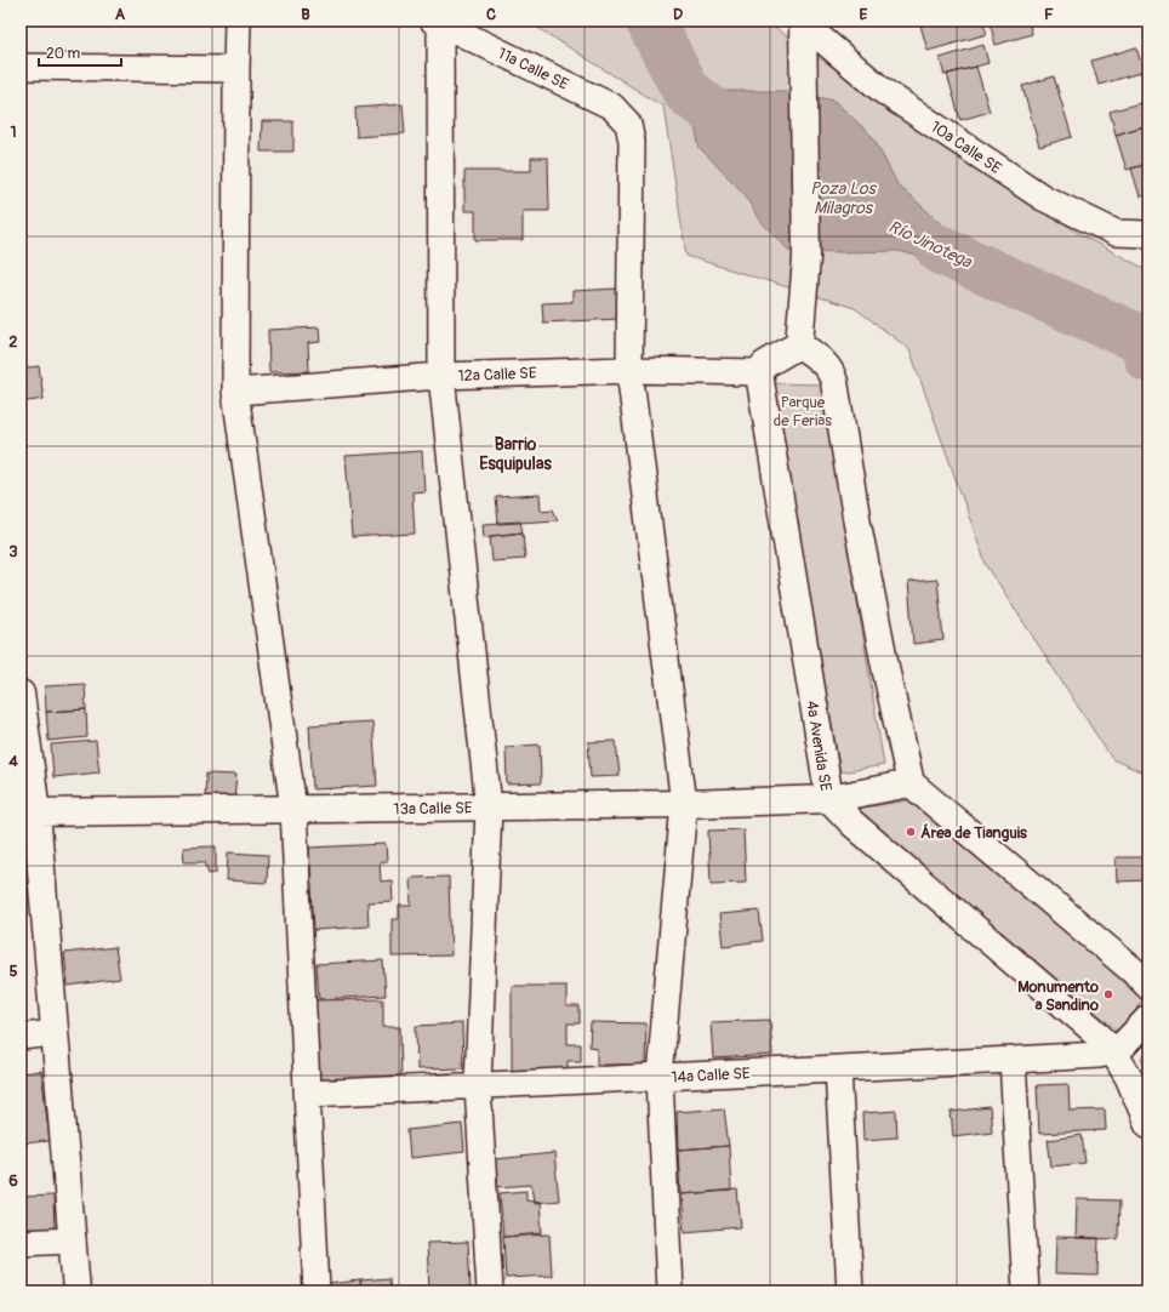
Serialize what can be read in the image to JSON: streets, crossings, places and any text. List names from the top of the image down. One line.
{"streets":{"street":["11a Calle SE","10a Calle SE","12a Calle SE","4a Avenida SE","13a Calle SE","14a Calle SE"]},"crossings":[["11a Calle SE","12a Calle SE"],["12a Calle SE","4a Avenida SE"],["4a Avenida SE","13a Calle SE"],["4a Avenida SE","14a Calle SE"]],"districts":["Barrio Esquipulas"],"water":["Poza Los Milagros","Río Jinotega"],"parks":["Parque de Ferias"],"places":["Área de Tianguis","Monumento a Sandino"],"scale_bar":"20 m","grid":{"columns":["A","B","C","D","E","F"],"rows":["1","2","3","4","5","6"]}}
